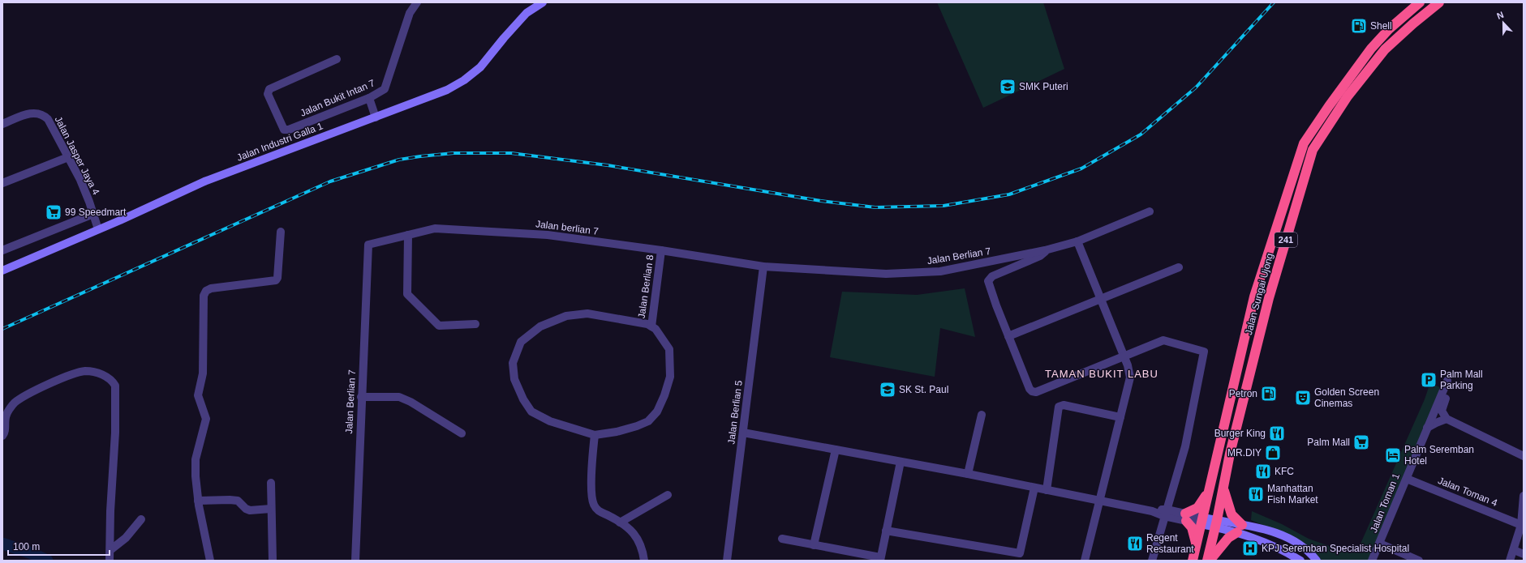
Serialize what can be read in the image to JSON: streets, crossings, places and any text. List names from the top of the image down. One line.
{"streets":{"highway":["241","Jalan Sungai Ujong"],"main road":["Jalan Industri Galla 1"],"street":["Jalan Bukit Intan 7","Jalan Jasper Jaya 4","Jalan berlian 7","Jalan Berlian 7","Jalan Berlian 8","Jalan Berlian 5","Jalan Toman 4","Jalan Toman 1"]},"crossings":[["Jalan Industri Galla 1","Jalan Jasper Jaya 4"],["Jalan berlian 7","Jalan Berlian 7"],["Jalan berlian 7","Jalan Berlian 8"],["Jalan berlian 7","Jalan Berlian 5"],["Jalan Berlian 7","Jalan Berlian 5"],["Jalan Toman 4","Jalan Toman 1"]],"districts":["TAMAN BUKIT LABU"],"places":{"fuel station":["Shell","Petron"],"school or university":["SMK Puteri","SK St. Paul"],"supermarket":["99 Speedmart","Palm Mall"],"parking":["Palm Mall Parking"],"theatre":["Golden Screen Cinemas"],"restaurant":["Burger King","KFC","Manhattan Fish Market","Regent Restaurant"],"shop":["MR.DIY"],"hotel":["Palm Seremban Hotel"],"hospital":["KPJ Seremban Specialist Hospital"]},"scale_bar":"100 m","north":"top"}
